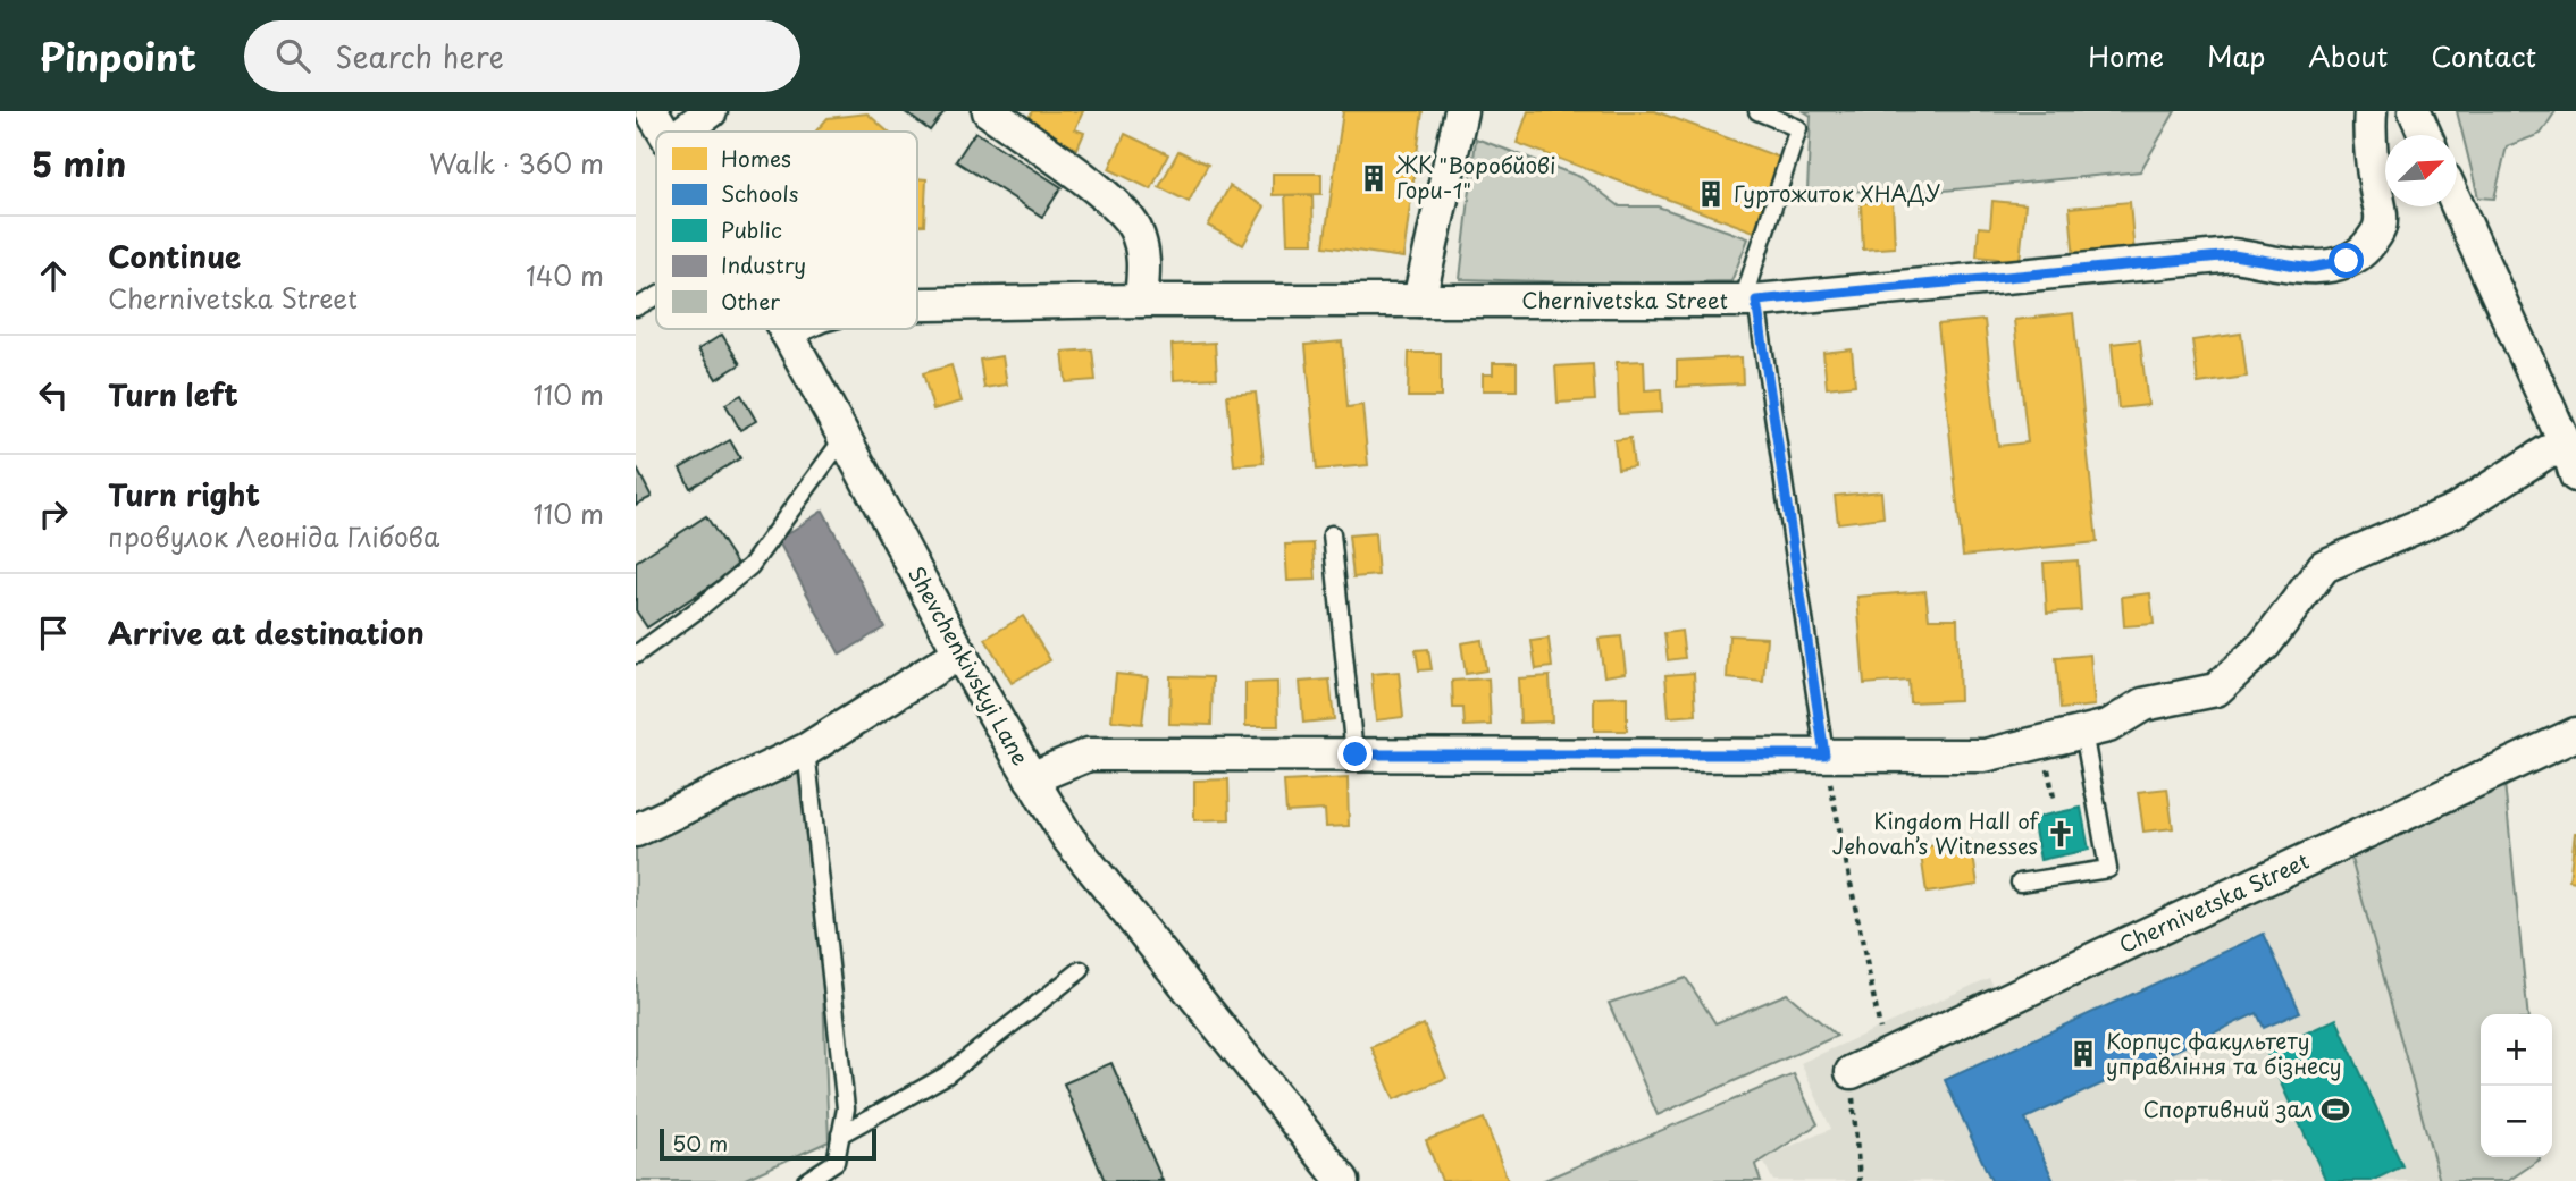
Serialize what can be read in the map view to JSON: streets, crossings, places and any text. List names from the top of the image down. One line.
{"streets":{"street":["Chernivetska Street","Shevchenkivskyi Lane"]},"crossings":[["Chernivetska Street","Shevchenkivskyi Lane"]],"places":{"building":["ЖК \"Воробйові Гори-1\"","Гуртожиток ХНАДУ","Корпус факультету управління та бізнесу"],"church":["Kingdom Hall of Jehovah’s Witnesses"],"sports":["Спортивний зал"]},"legend":["Homes","Schools","Public","Industry","Other"],"scale_bar":"50 m","north":"top right","page":{"header":"Pinpoint","search":"Search here","nav":["Home","Map","About","Contact"],"heading":["5 min","Walk · 360 m"],"list":[["Continue","Chernivetska Street","140 m"],["Turn left","110 m"],["Turn right","провулок Леоніда Глібова","110 m"],"Arrive at destination"],"map_buttons":["+","−"],"scale":"50 m"}}
